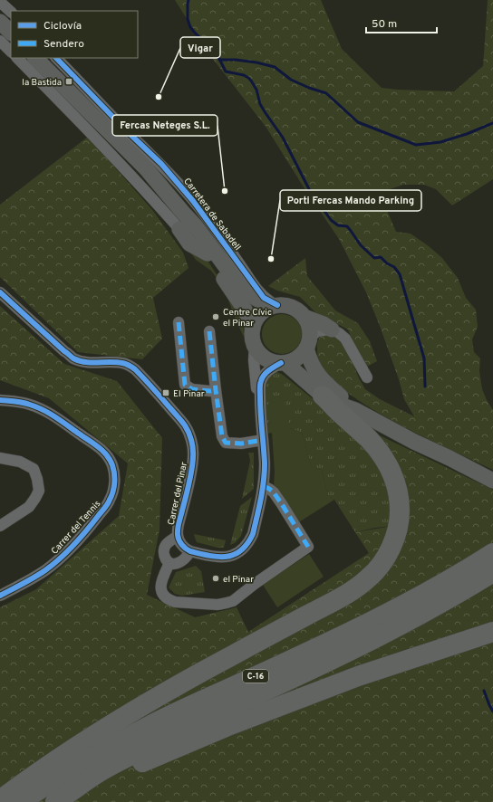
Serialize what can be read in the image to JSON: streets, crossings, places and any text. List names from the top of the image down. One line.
{"streets":{"highway":["C-16"],"street":["Carretera de Sabadell","Carrer del Pinar","Carrer del Tennis"]},"places":{"transit":["la Bastida","El Pinar"],"other":["Vigar","Fercas Neteges S.L.","Porti Fercas Mando Parking","Centre Cívic el Pinar","el Pinar"]},"legend":["Ciclovía","Sendero"],"scale_bar":"50 m"}
